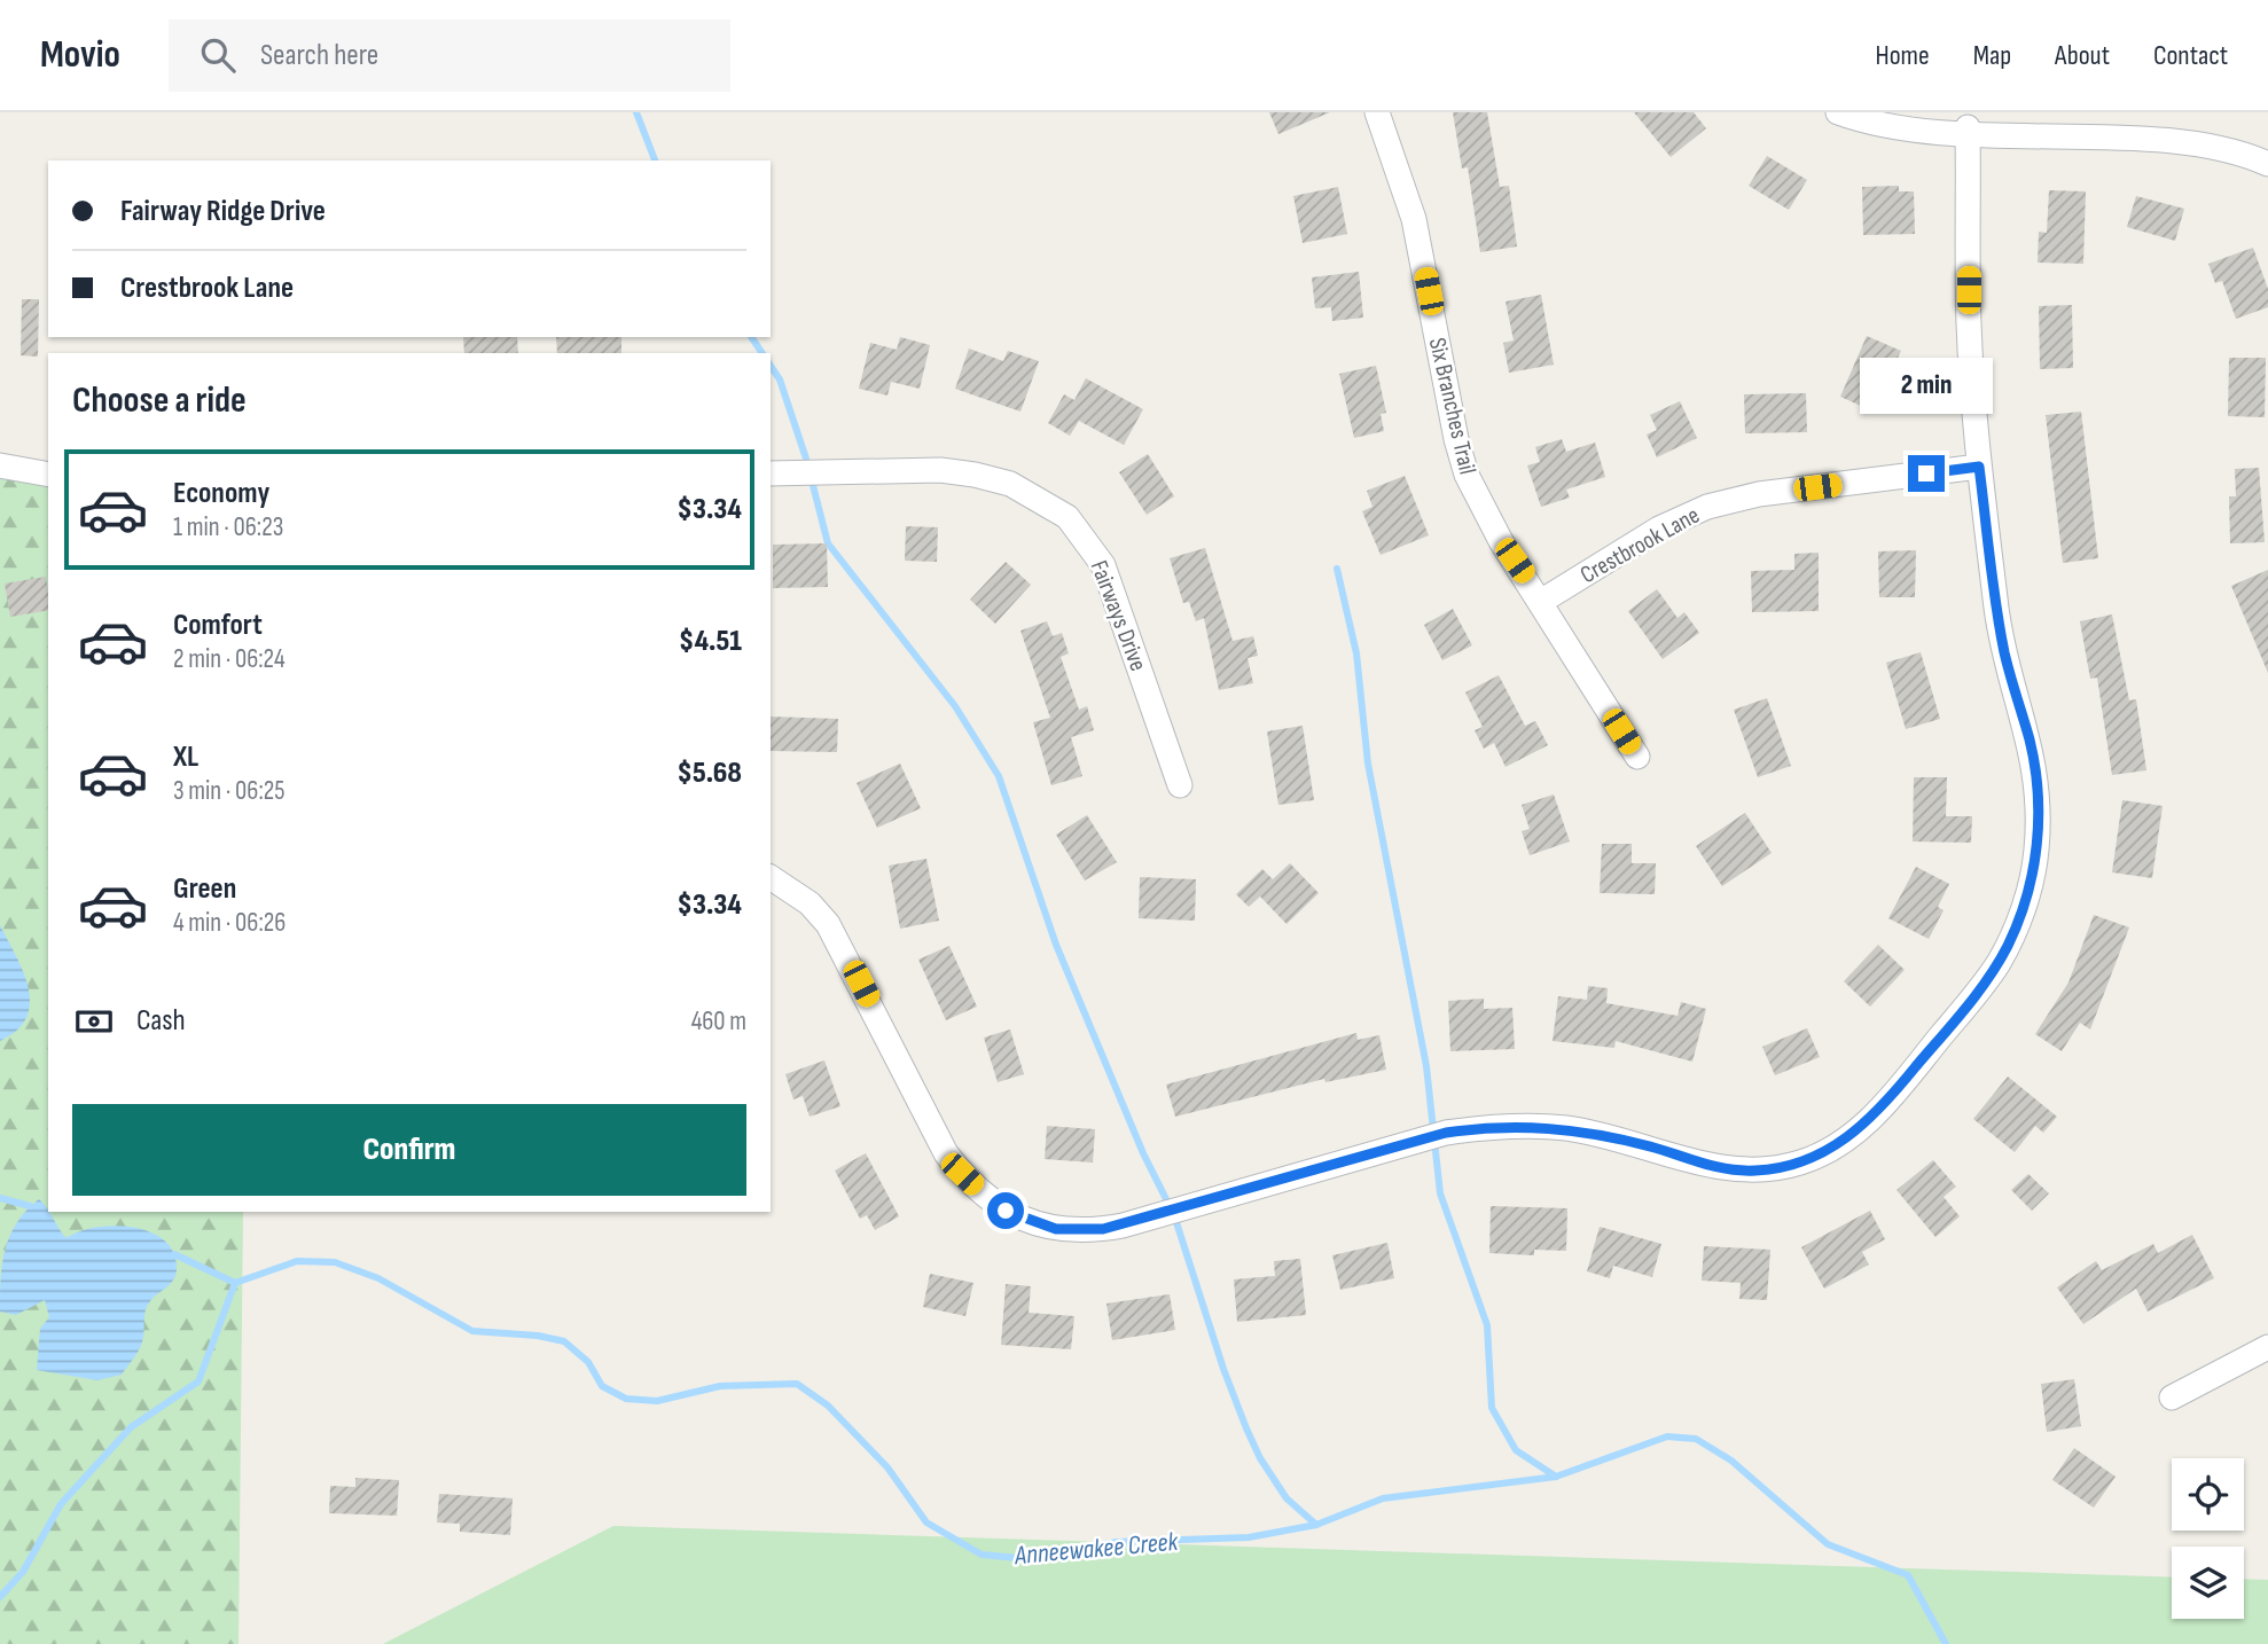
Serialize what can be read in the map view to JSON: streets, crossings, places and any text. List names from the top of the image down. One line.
{"streets":{"street":["Six Branches Trail","Crestbrook Lane","Fairways Drive"]},"crossings":[["Six Branches Trail","Crestbrook Lane"]],"water":["Anneewakee Creek"],"page":{"header":"Movio","search":"Search here","nav":["Home","Map","About","Contact"],"banner":["Fairway Ridge Drive","Crestbrook Lane"],"heading":"Choose a ride","bubble":"2 min","list":[{"name":"Economy","note":"1 min · 06:23","value":"$3.34"},{"name":"Comfort","note":"2 min · 06:24","value":"$4.51"},{"name":"XL","note":"3 min · 06:25","value":"$5.68"},{"name":"Green","note":"4 min · 06:26","value":"$3.34"}],"pay":["Cash","460 m"],"buttons":"Confirm"}}
